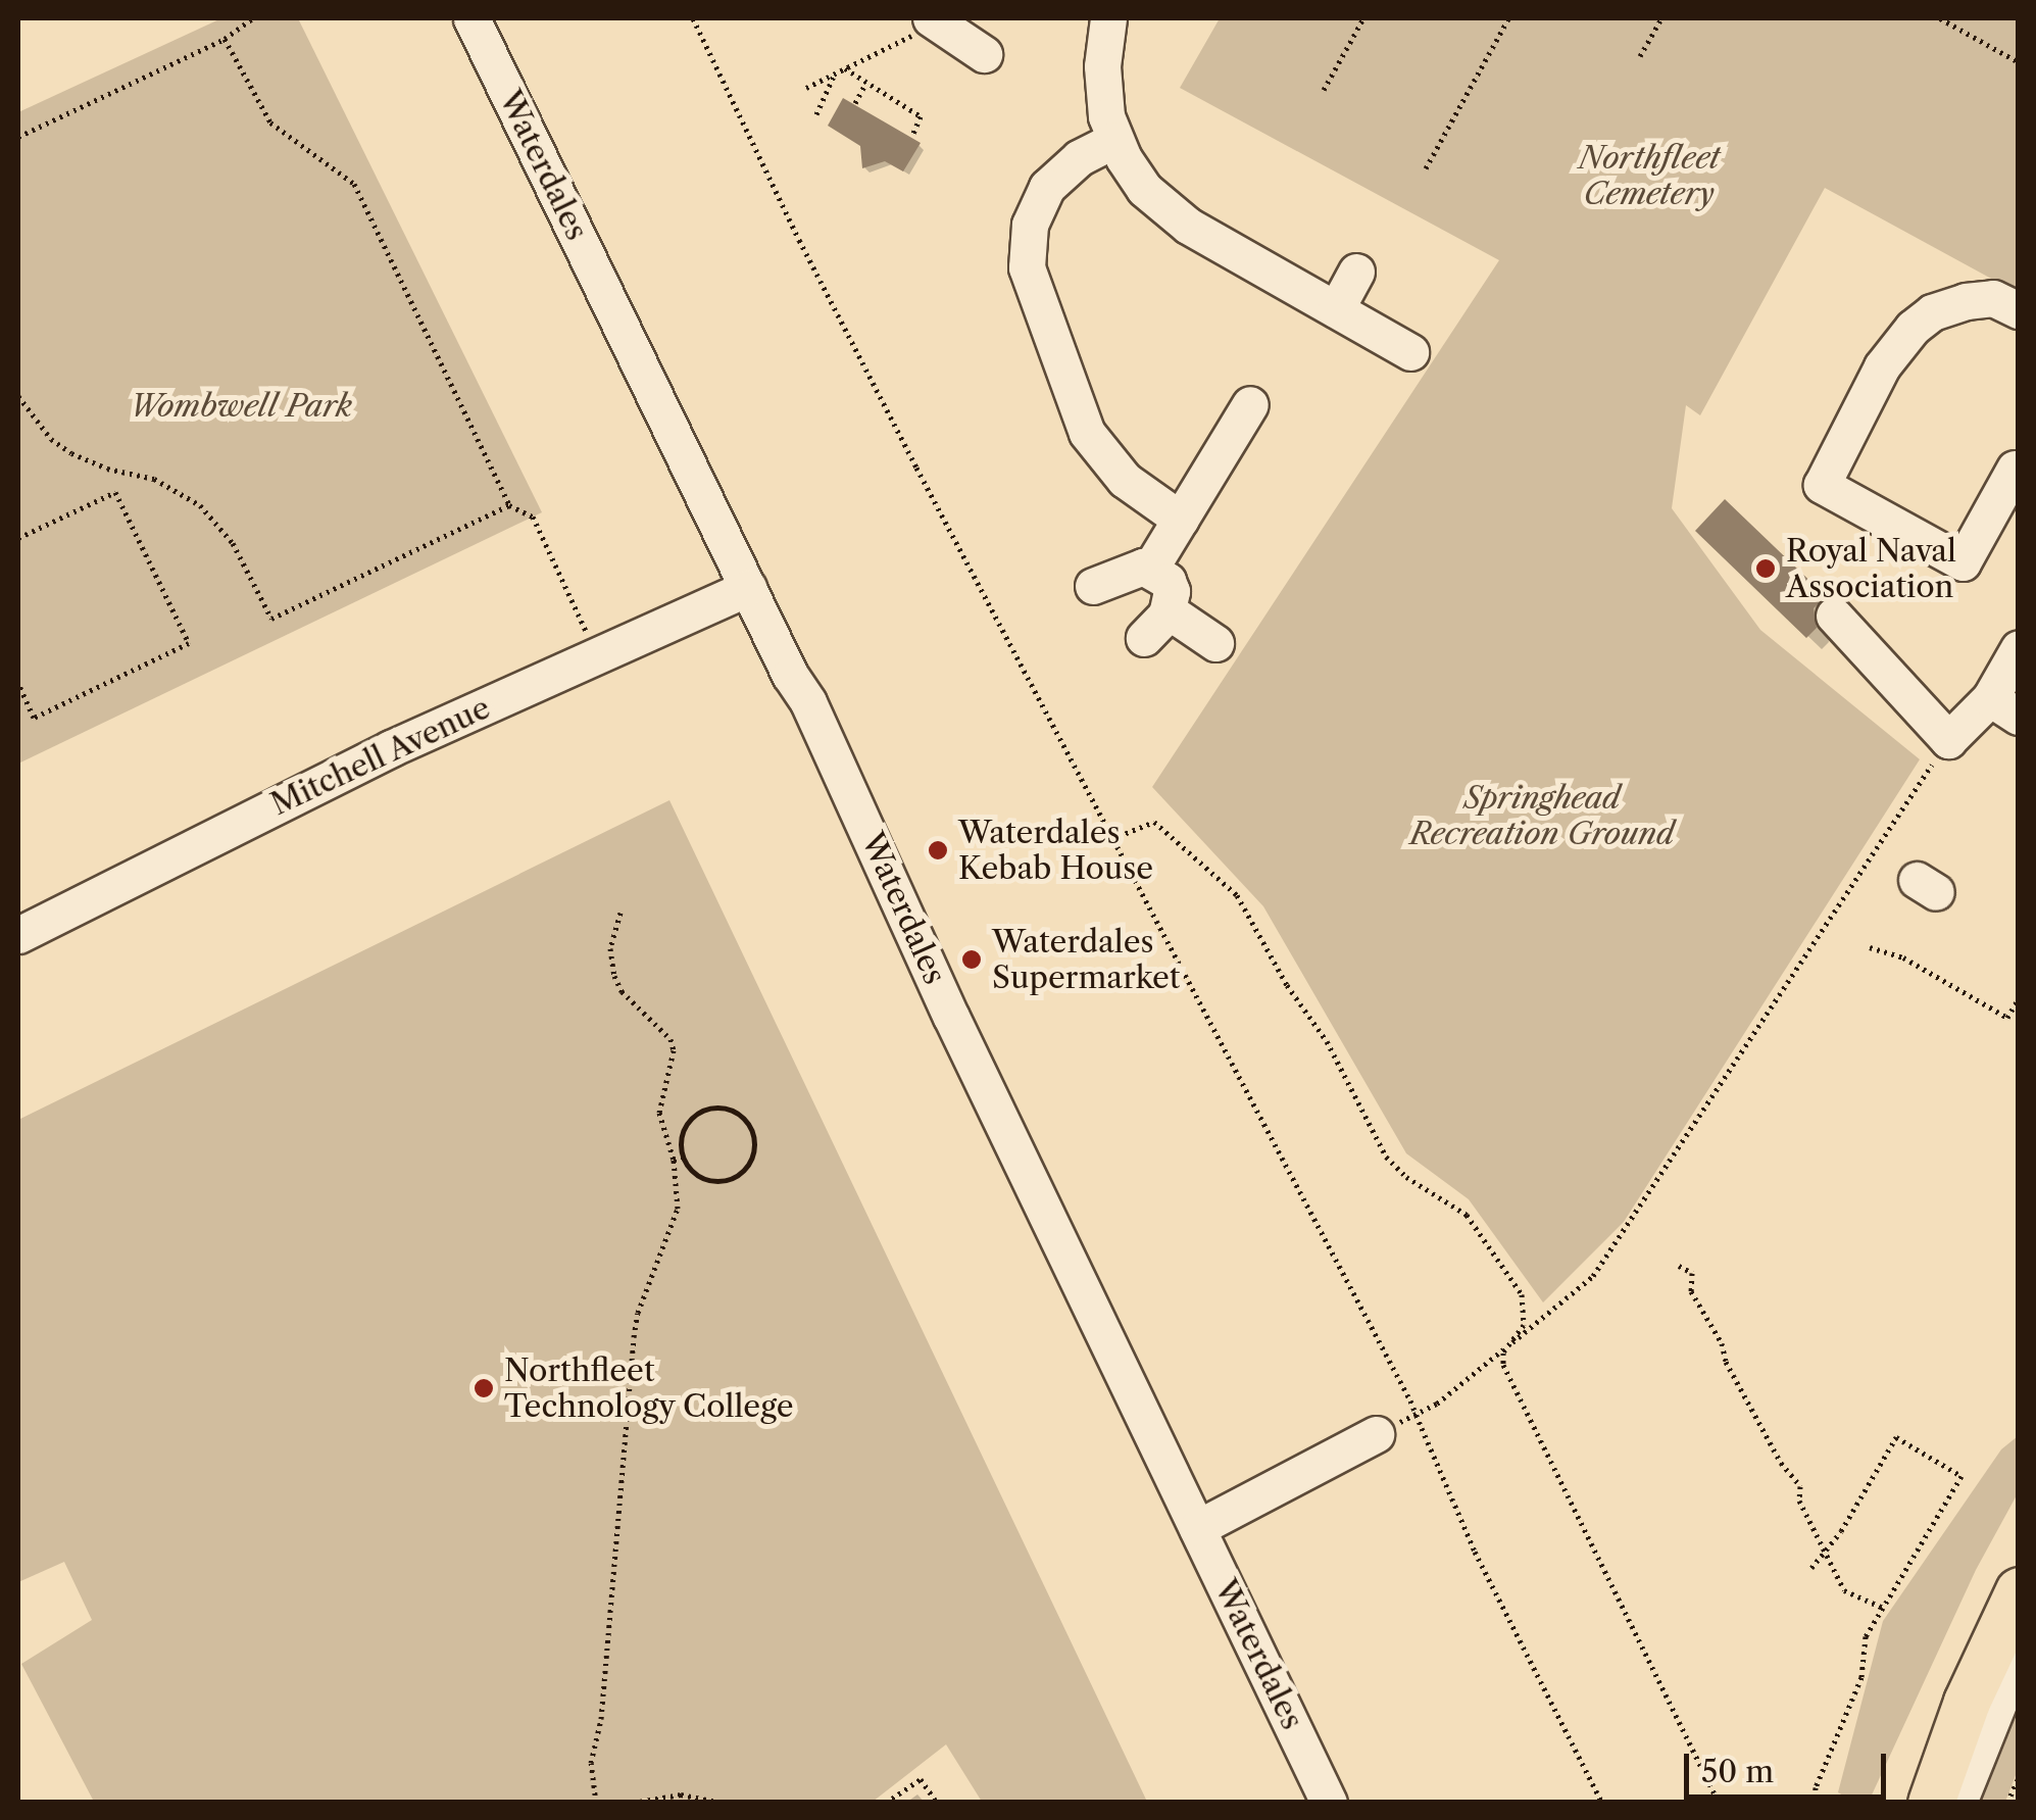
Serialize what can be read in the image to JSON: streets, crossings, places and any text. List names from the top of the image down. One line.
{"streets":{"street":["Waterdales","Mitchell Avenue"]},"crossings":[["Waterdales","Mitchell Avenue"]],"parks":["Northfleet Cemetery","Wombwell Park","Springhead Recreation Ground"],"places":["Royal Naval Association","Waterdales Kebab House","Waterdales Supermarket","Northfleet Technology College"],"scale_bar":"50 m"}
